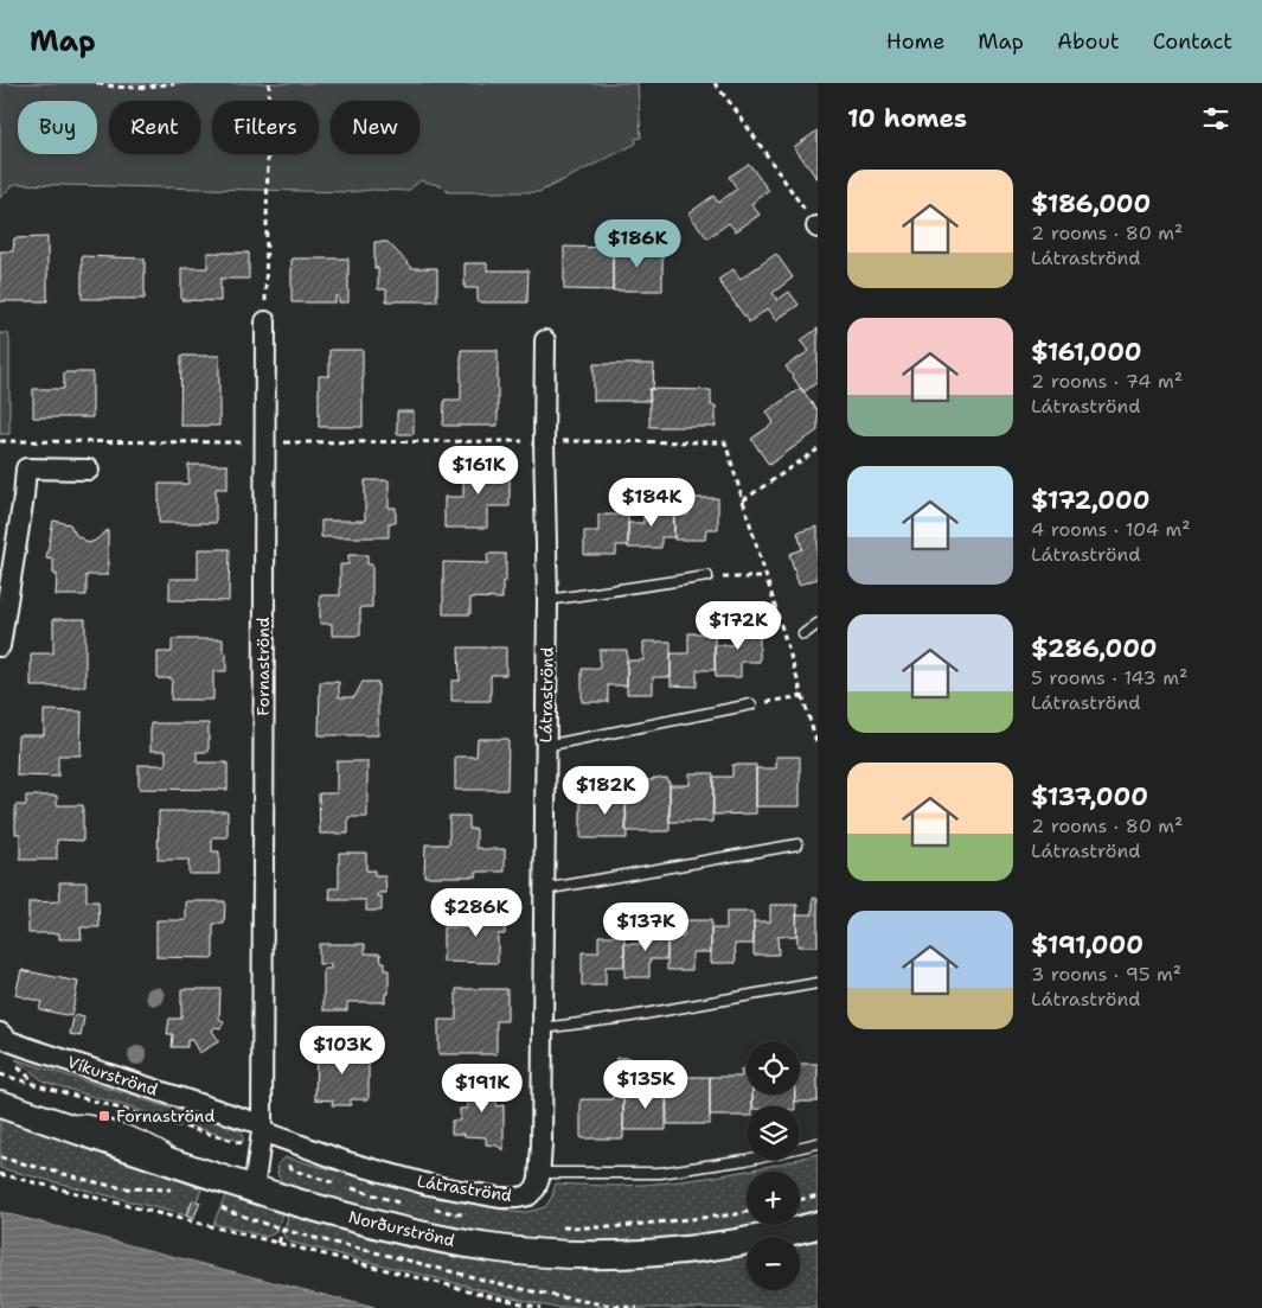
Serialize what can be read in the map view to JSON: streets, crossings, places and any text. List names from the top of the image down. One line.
{"streets":{"street":["Fornaströnd","Látraströnd","Víkurströnd","Norðurströnd"]},"crossings":[["Fornaströnd","Látraströnd"],["Fornaströnd","Víkurströnd"],["Fornaströnd","Norðurströnd"],["Látraströnd","Víkurströnd"]],"places":{"transit":["Fornaströnd"]},"page":{"header":"Map","nav":["Home","Map","About","Contact"],"heading":"10 homes","chip":["Buy","Rent","Filters","New"],"list":[{"name":"$186,000","note":"2 rooms · 80 m² · Látraströnd"},{"name":"$161,000","note":"2 rooms · 74 m² · Látraströnd"},{"name":"$172,000","note":"4 rooms · 104 m² · Látraströnd"},{"name":"$286,000","note":"5 rooms · 143 m² · Látraströnd"},{"name":"$137,000","note":"2 rooms · 80 m² · Látraströnd"},{"name":"$191,000","note":"3 rooms · 95 m² · Látraströnd"}],"price":["$186K","$161K","$184K","$172K","$182K","$286K","$137K","$103K","$135K","$191K"],"map_buttons":["+","−"]}}
